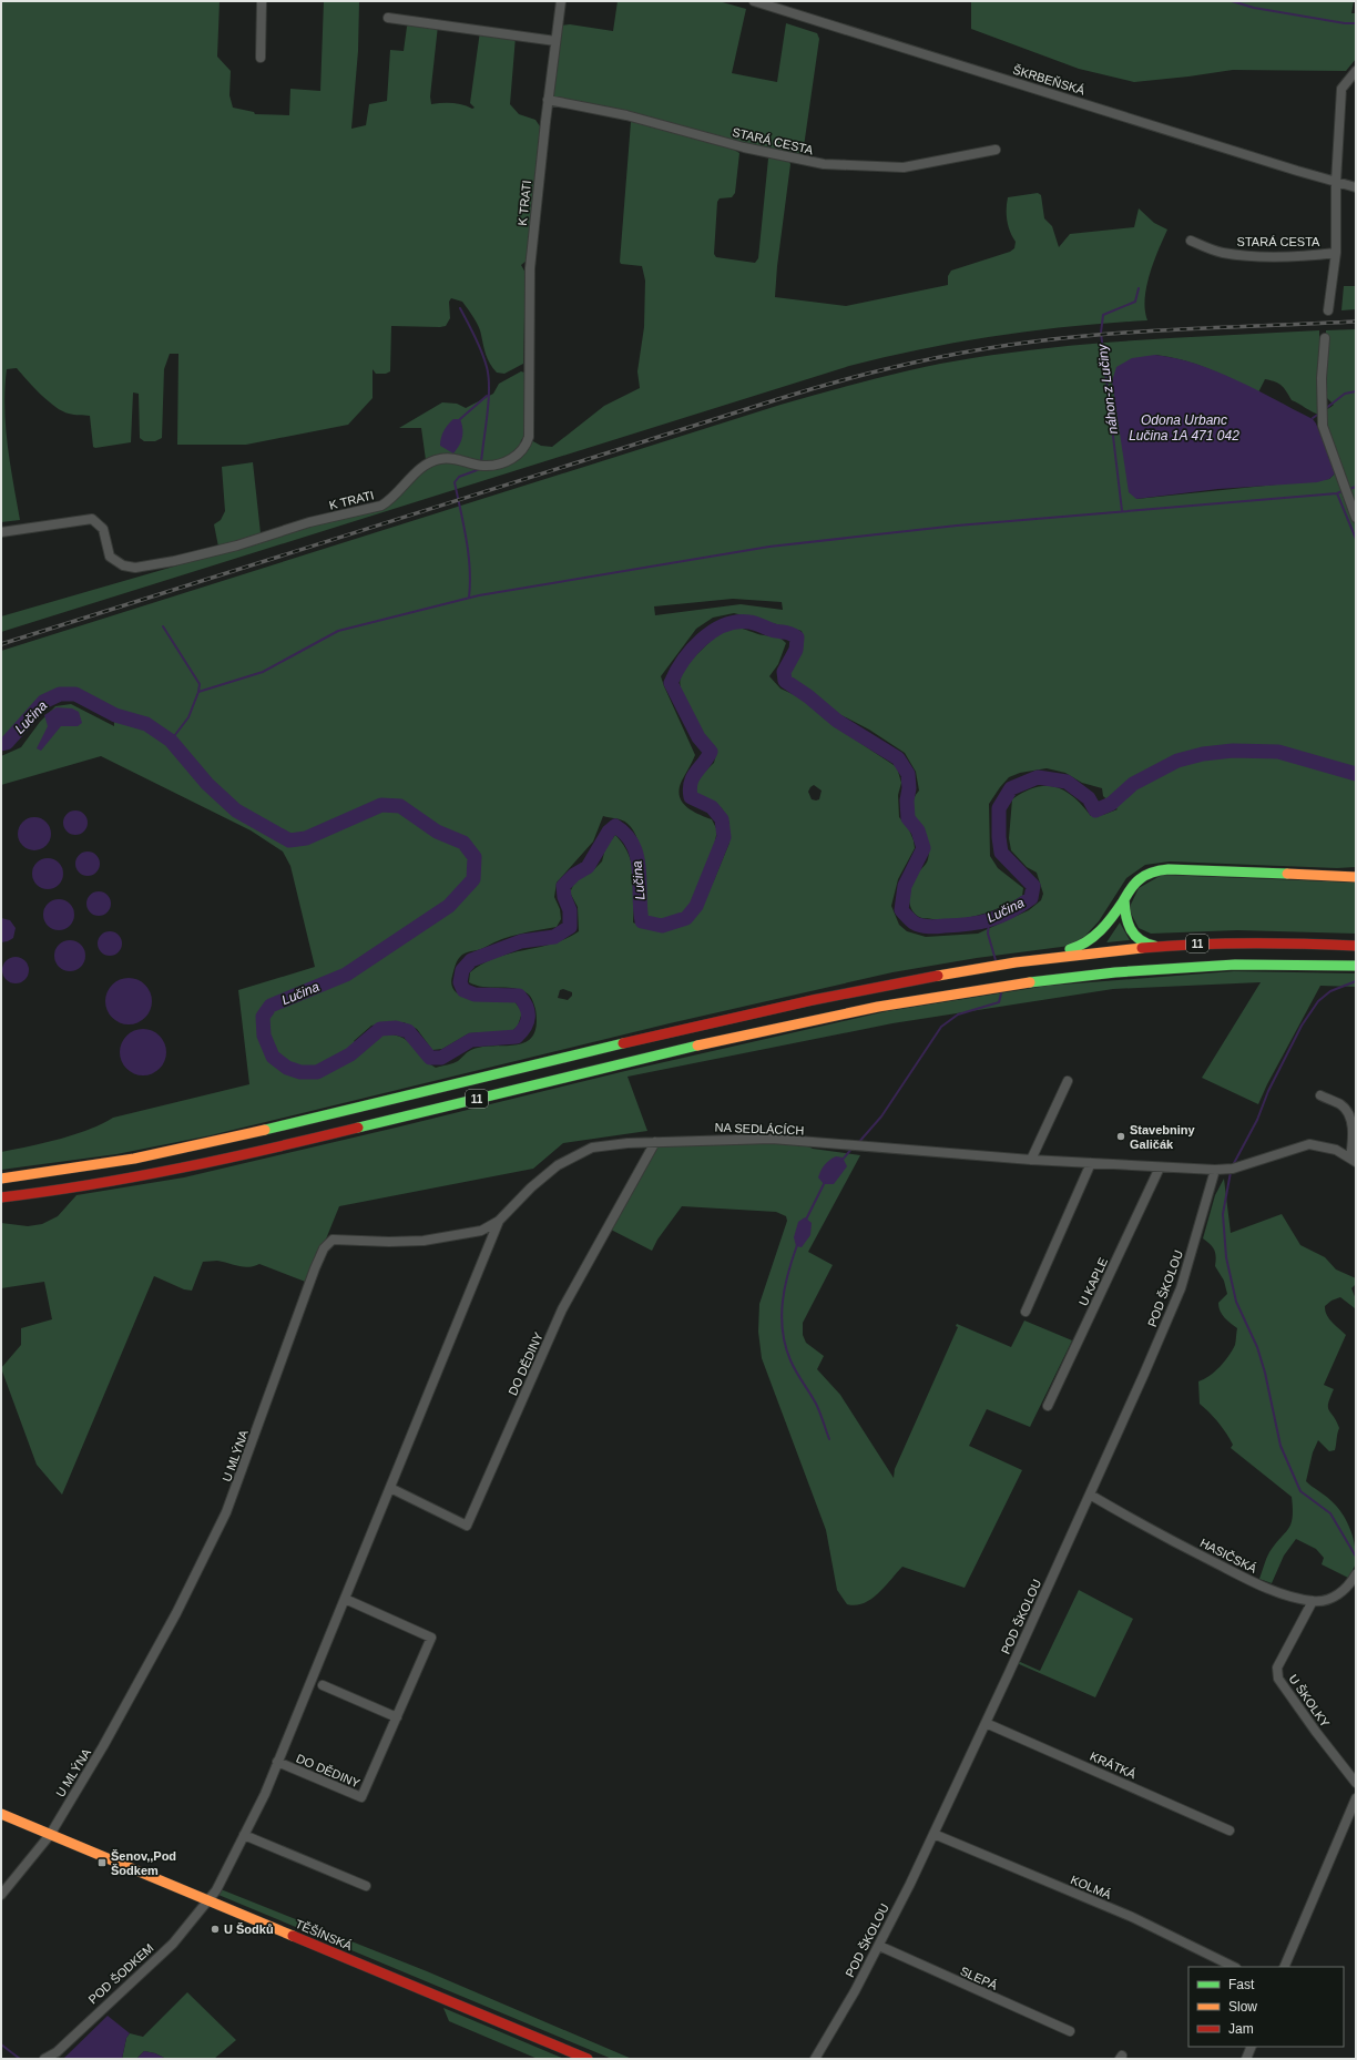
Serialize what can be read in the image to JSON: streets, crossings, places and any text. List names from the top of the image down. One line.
{"streets":{"main road":["11","TĚŠÍNSKÁ"],"street":["ŠKRBEŇSKÁ","STARÁ CESTA","K TRATI","NA SEDLÁCÍCH","U KAPLE","POD ŠKOLOU","DO DĚDINY","U MLÝNA","HASIČSKÁ","U ŠKOLKY","KRÁTKÁ","KOLMÁ","POD ŠODKEM","SLEPÁ"]},"crossings":[["STARÁ CESTA","K TRATI"],["NA SEDLÁCÍCH","U KAPLE"],["NA SEDLÁCÍCH","POD ŠKOLOU"],["NA SEDLÁCÍCH","DO DĚDINY"],["NA SEDLÁCÍCH","U MLÝNA"],["POD ŠKOLOU","HASIČSKÁ"],["POD ŠKOLOU","KRÁTKÁ"],["POD ŠKOLOU","KOLMÁ"],["POD ŠKOLOU","SLEPÁ"],["DO DĚDINY","U MLÝNA"],["DO DĚDINY","TĚŠÍNSKÁ"],["DO DĚDINY","POD ŠODKEM"],["U MLÝNA","TĚŠÍNSKÁ"],["HASIČSKÁ","U ŠKOLKY"],["TĚŠÍNSKÁ","POD ŠODKEM"]],"water":["náhon-z Lučiny","Odona Urbanc Lučina 1A 471 042","Lučina"],"places":{"other":["Stavebniny Galičák","U Šodků"],"transit":["Šenov,,Pod Šodkem"]},"legend":["Fast","Slow","Jam"]}
